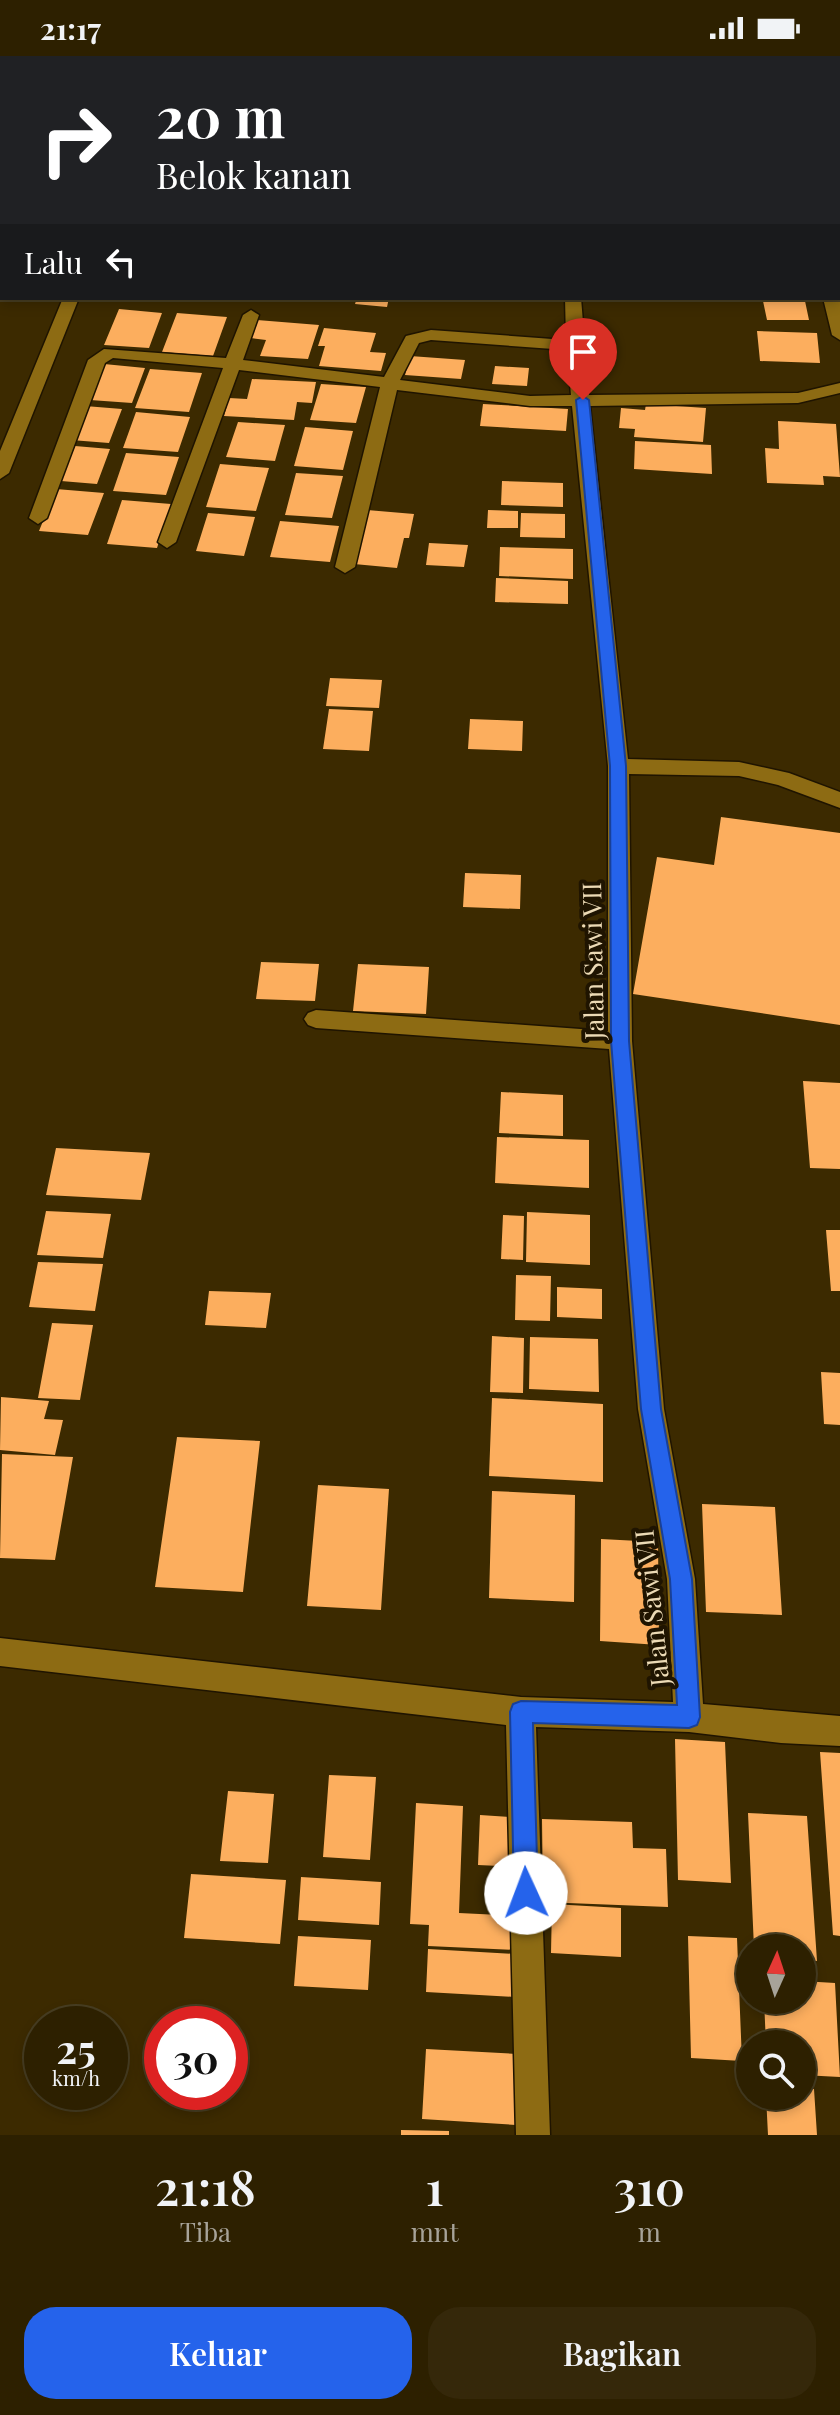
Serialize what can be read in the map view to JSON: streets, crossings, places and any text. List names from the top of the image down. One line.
{"streets":{"street":["Jalan Sawi VII"]},"north":"top","page":{"status":"21:17","turn":["20 m","Belok kanan"],"then":"Lalu","speed":"25 km/h","limit":"30","eta":["21:18","Tiba","1","mnt","310","m"],"buttons":["Keluar","Bagikan"]}}
